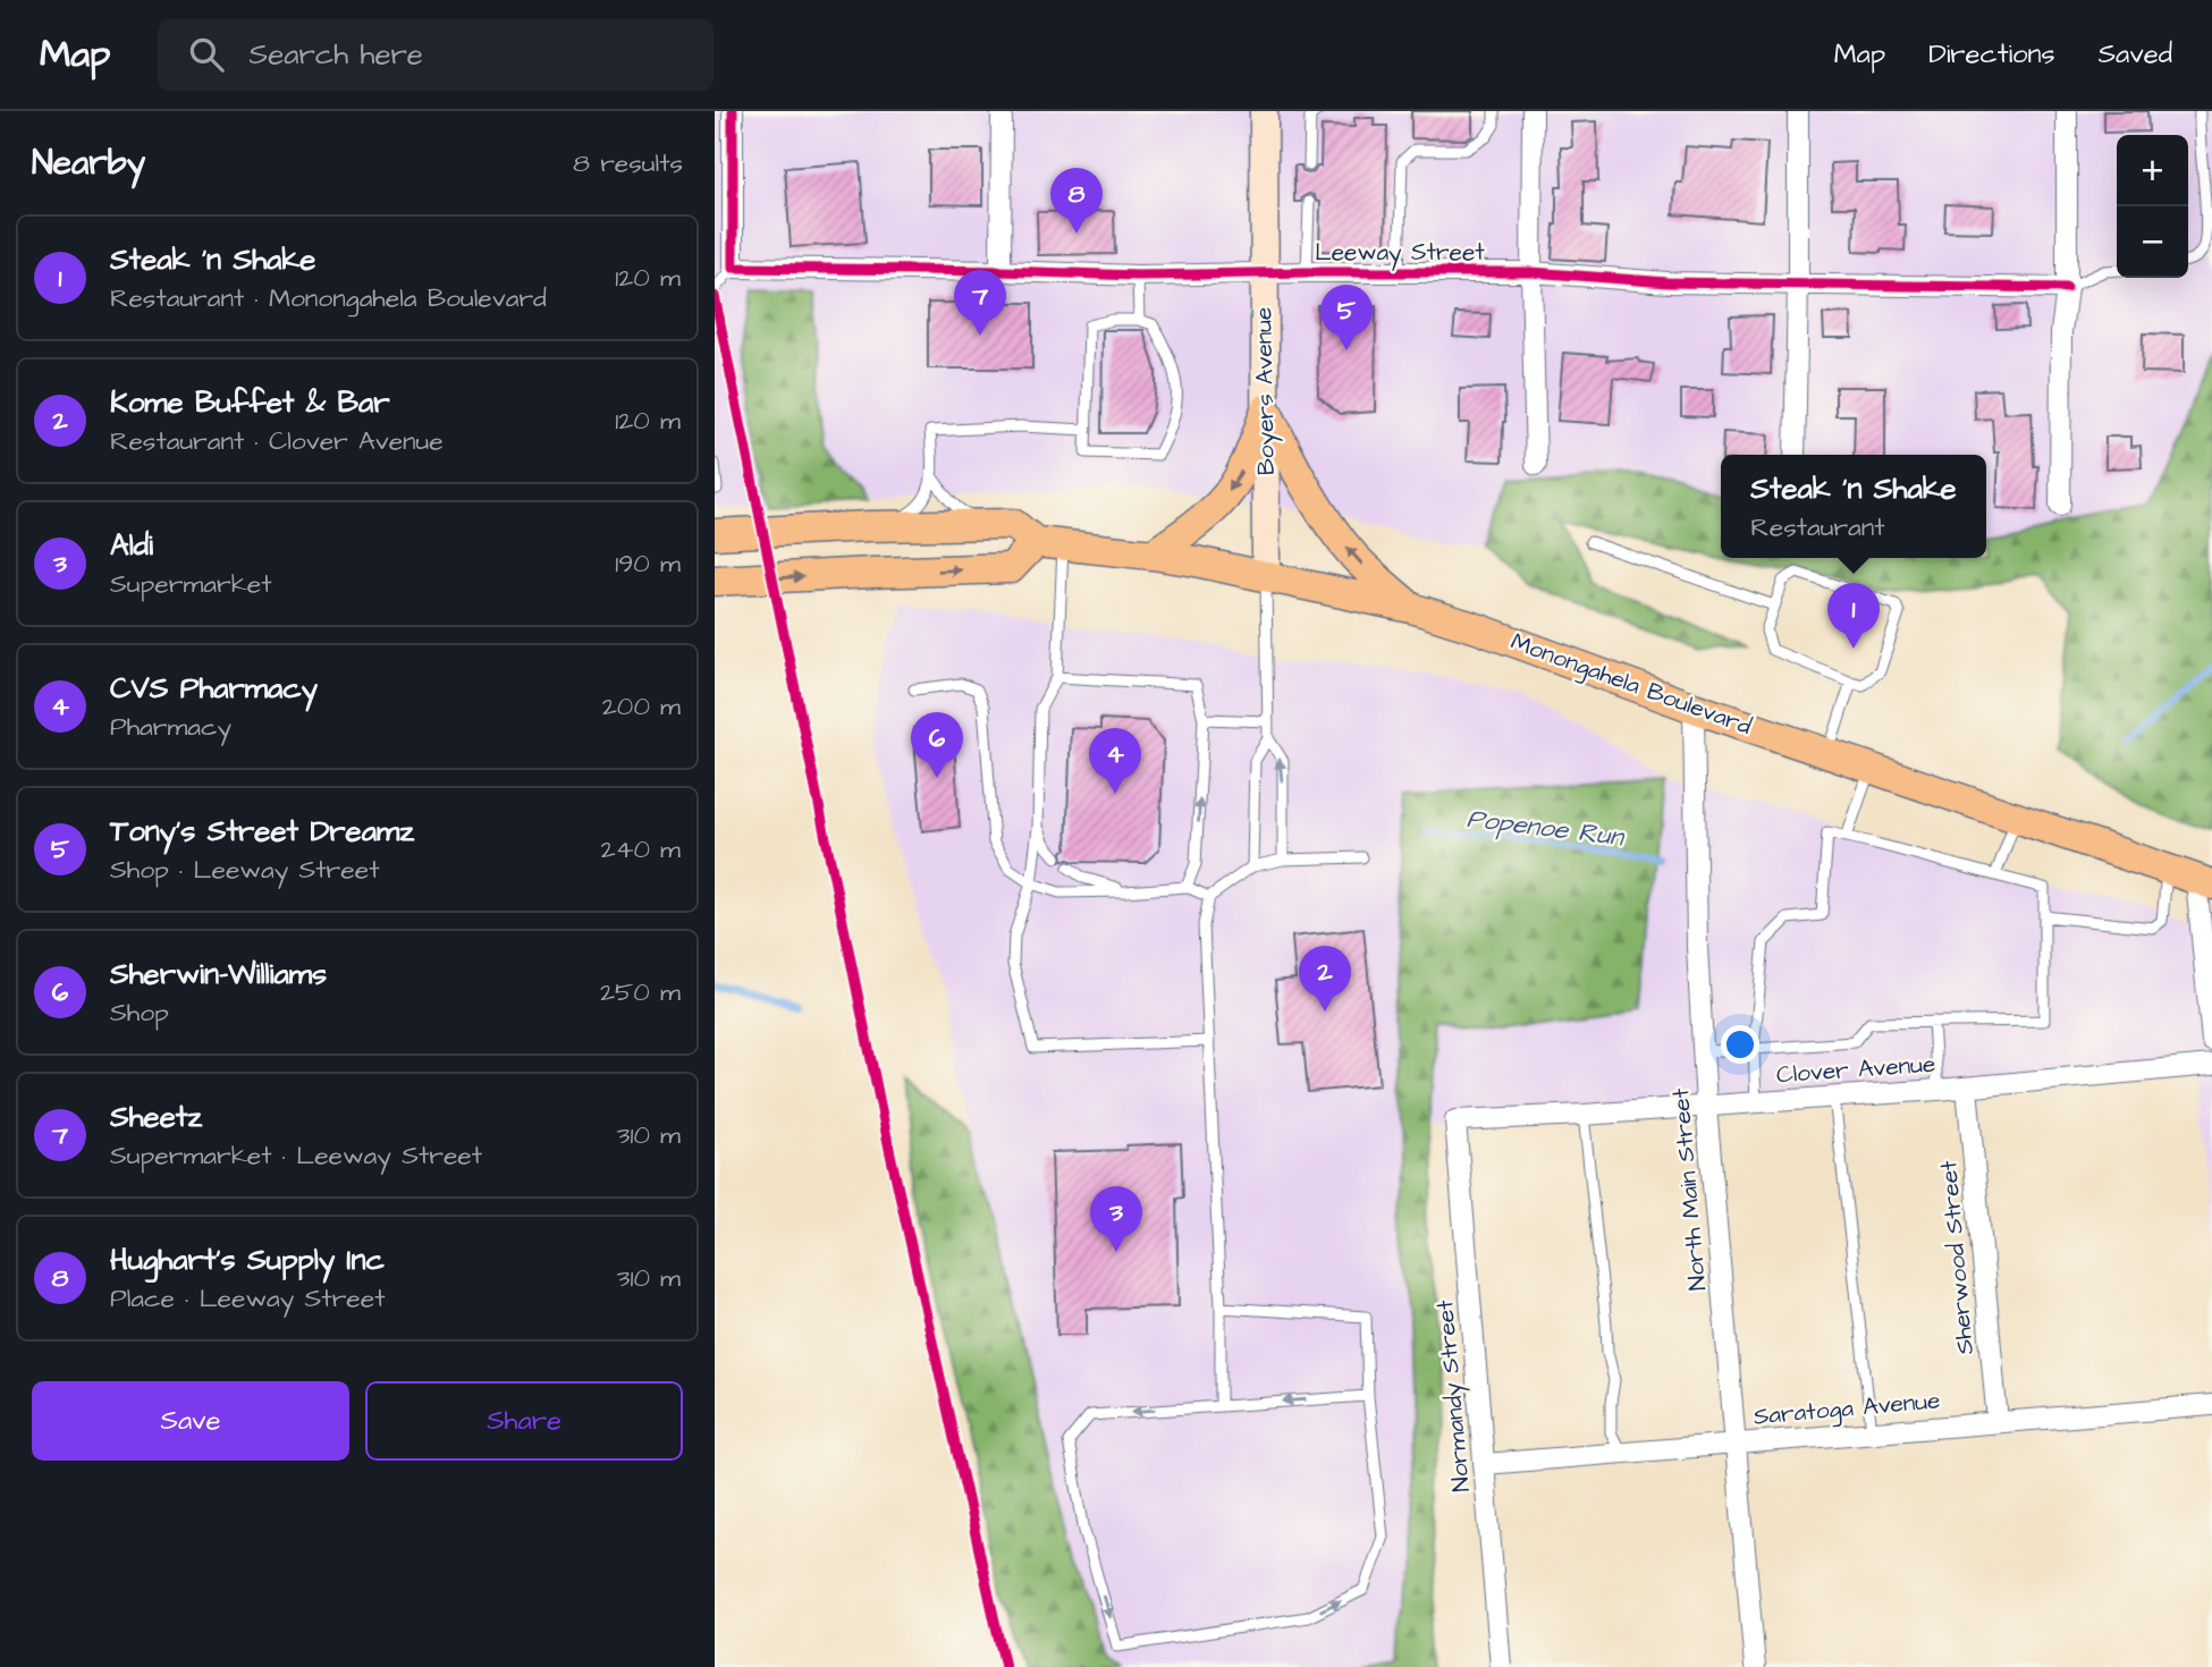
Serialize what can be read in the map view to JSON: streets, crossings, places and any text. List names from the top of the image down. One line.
{"streets":{"main road":["Monongahela Boulevard"],"street":["Leeway Street","Boyers Avenue","Clover Avenue","North Main Street","Sherwood Street","Normandy Street","Saratoga Avenue"]},"crossings":[["Leeway Street","Boyers Avenue"],["Boyers Avenue","Monongahela Boulevard"],["Monongahela Boulevard","North Main Street"],["Clover Avenue","North Main Street"],["Clover Avenue","Sherwood Street"],["Clover Avenue","Normandy Street"],["North Main Street","Saratoga Avenue"],["Sherwood Street","Saratoga Avenue"],["Normandy Street","Saratoga Avenue"]],"water":["Popenoe Run"],"page":{"header":"Map","search":"Search here","nav":["Map","Directions","Saved"],"heading":["Nearby","8 results"],"map_buttons":["+","−"],"pins":["8","7","5","1","6","4","2","3"],"list":[{"mark":"1","name":"Steak 'n Shake","note":"Restaurant · Monongahela Boulevard","value":"120 m"},{"mark":"2","name":"Kome Buffet & Bar","note":"Restaurant · Clover Avenue","value":"120 m"},{"mark":"3","name":"Aldi","note":"Supermarket","value":"190 m"},{"mark":"4","name":"CVS Pharmacy","note":"Pharmacy","value":"200 m"},{"mark":"5","name":"Tony's Street Dreamz","note":"Shop · Leeway Street","value":"240 m"},{"mark":"6","name":"Sherwin-Williams","note":"Shop","value":"250 m"},{"mark":"7","name":"Sheetz","note":"Supermarket · Leeway Street","value":"310 m"},{"mark":"8","name":"Hughart's Supply Inc","note":"Place · Leeway Street","value":"310 m"}],"popup":["Steak 'n Shake","Restaurant"],"buttons":["Save","Share"]}}
